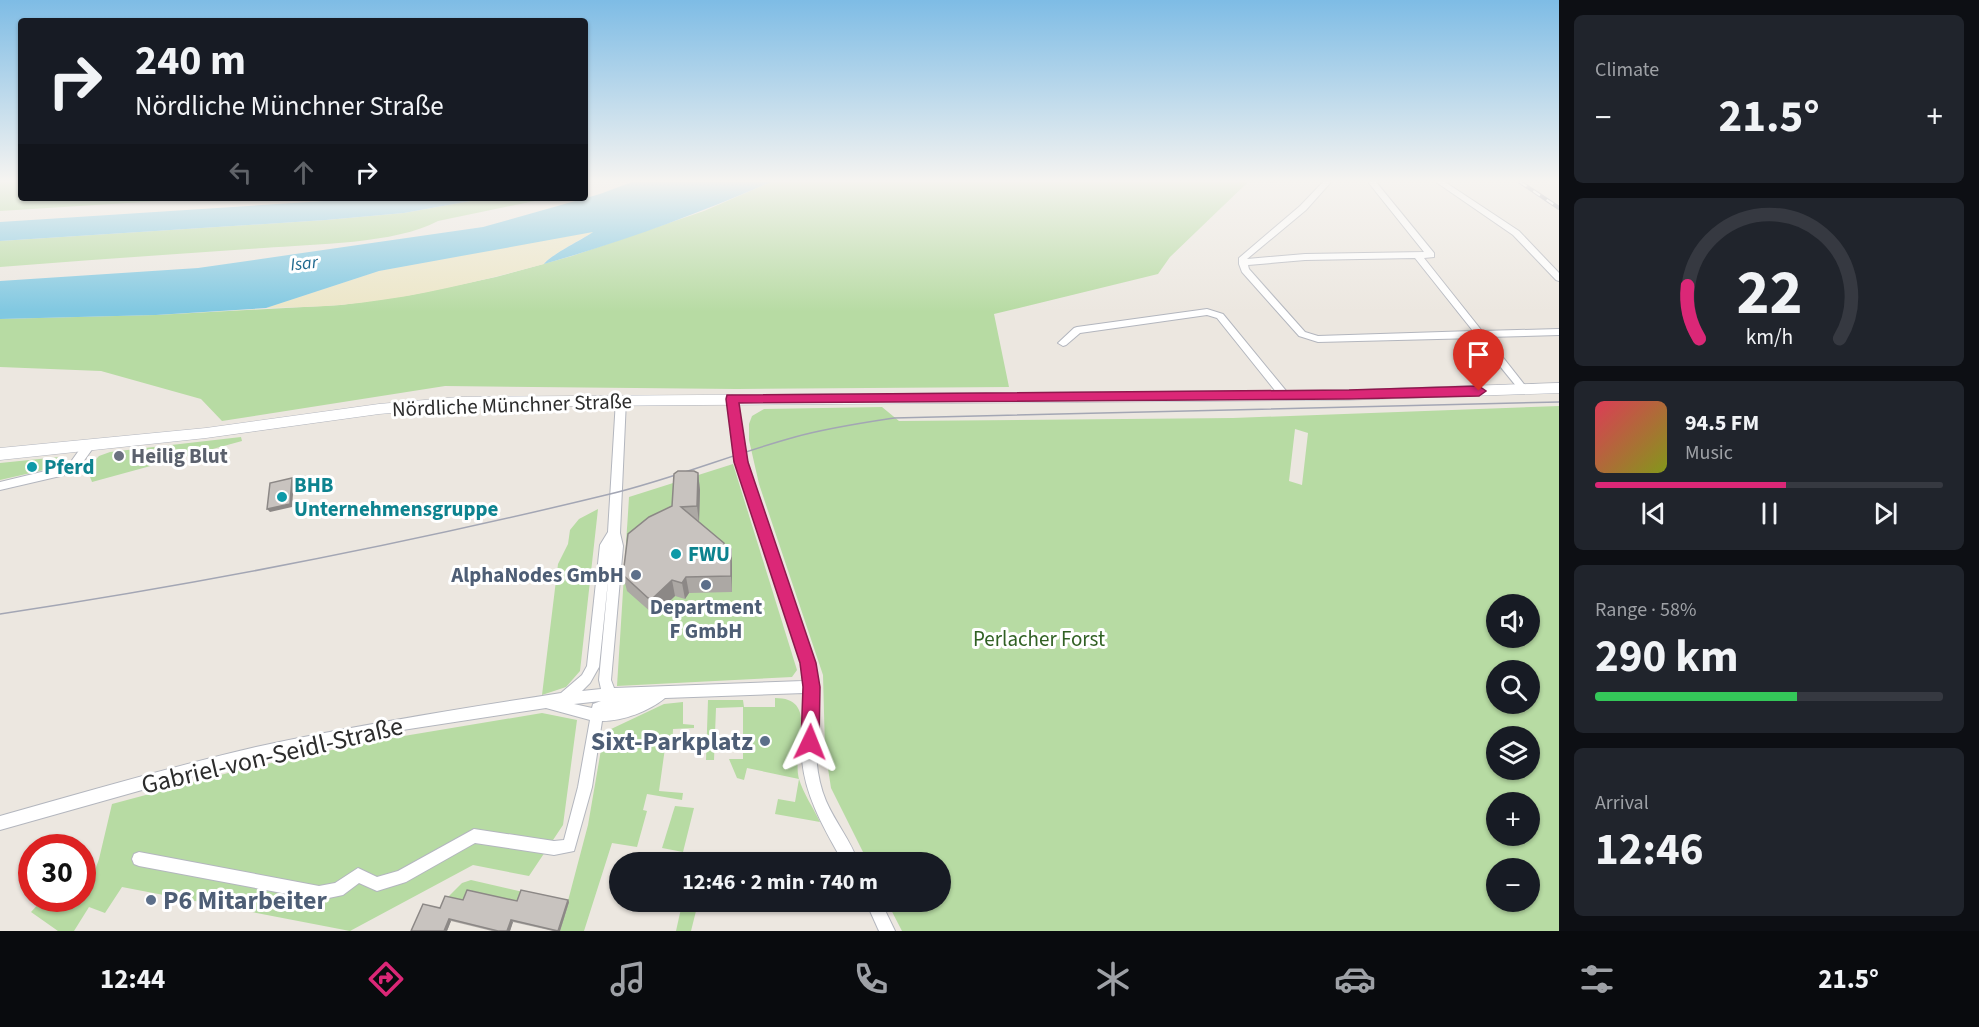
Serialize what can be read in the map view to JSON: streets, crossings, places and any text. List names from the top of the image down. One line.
{"streets":{"main road":["Nördliche Münchner Straße"],"street":["Gabriel-von-Seidl-Straße"]},"water":["Isar"],"parks":["Perlacher Forst"],"places":["Heilig Blut","Pferd","BHB Unternehmensgruppe","FWU","AlphaNodes GmbH","Department F GmbH","Sixt-Parkplatz","P6 Mitarbeiter"],"page":{"tile":["Climate",["Range · 58%","290 km"],["Arrival","12:46"]],"turn":["240 m","Nördliche Münchner Straße"],"heat":["−","21.5°","+"],"song":["94.5 FM","Music"],"map_buttons":["+","−"],"limit":"30","trip":"12:46 · 2 min · 740 m","tabs":["12:44","21.5°"],"gauge":["22","km/h"]}}
